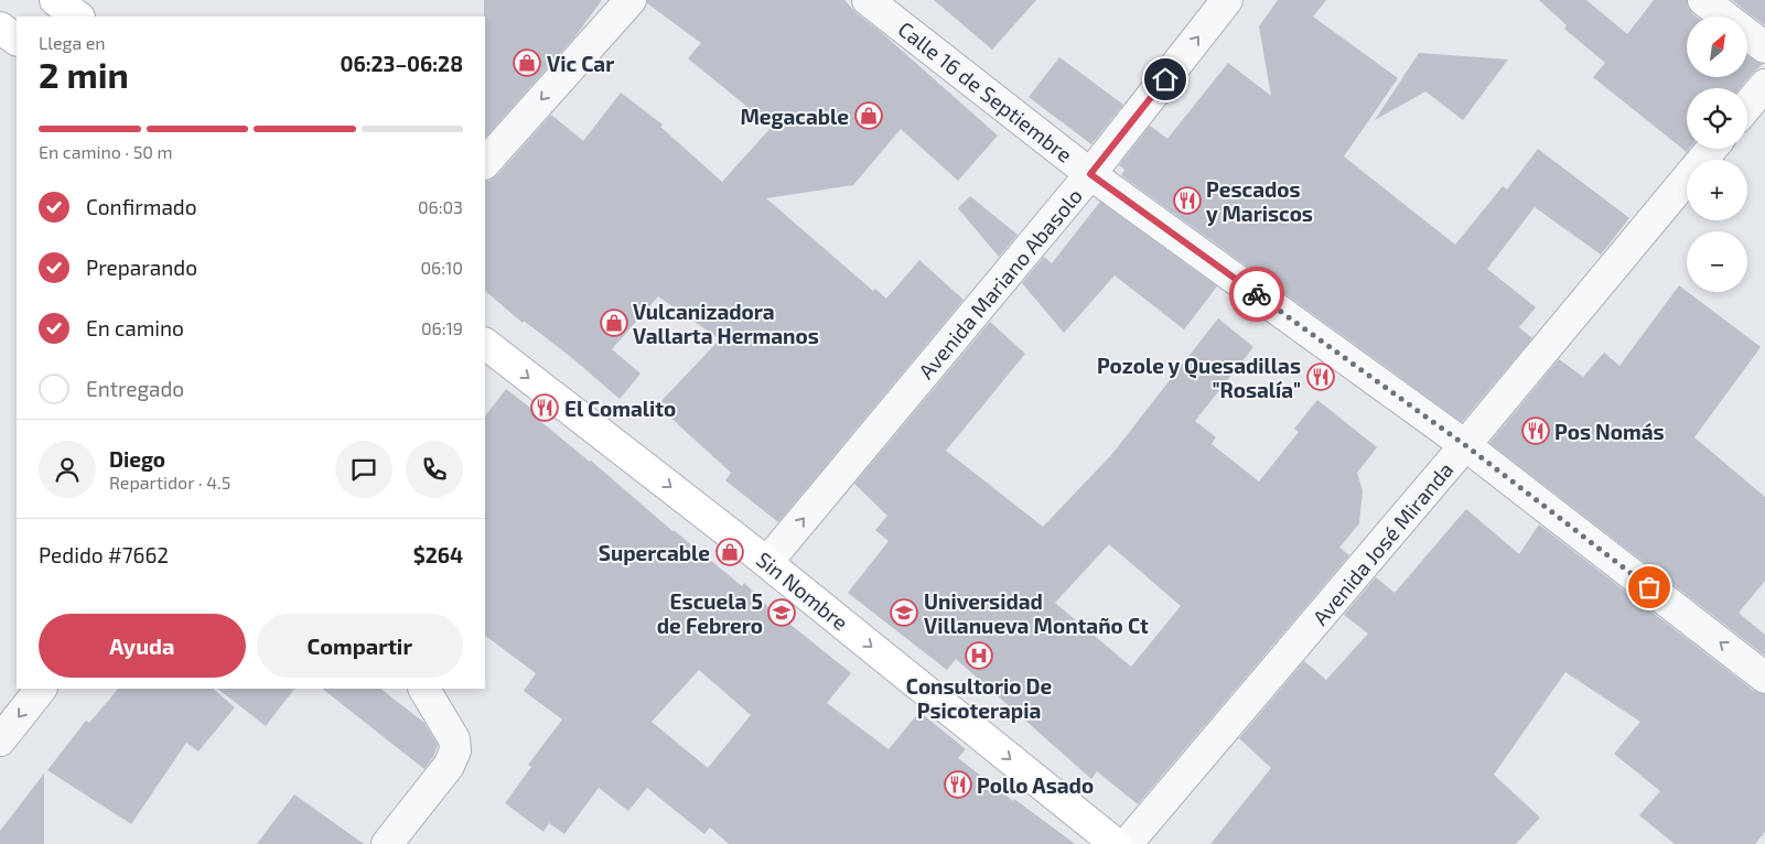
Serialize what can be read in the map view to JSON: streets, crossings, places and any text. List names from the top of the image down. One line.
{"streets":{"main road":["Sin Nombre"],"street":["Calle 16 de Septiembre","Avenida Mariano Abasolo","Avenida José Miranda"]},"crossings":[["Calle 16 de Septiembre","Avenida Mariano Abasolo"],["Calle 16 de Septiembre","Avenida José Miranda"],["Avenida Mariano Abasolo","Sin Nombre"]],"one_way":["Avenida Mariano Abasolo","Sin Nombre"],"places":{"shop":["Vic Car","Megacable","Vulcanizadora Vallarta Hermanos","Supercable"],"restaurant":["Pescados y Mariscos","Pozole y Quesadillas \"Rosalía\"","El Comalito","Pos Nomás","Pollo Asado"],"school or university":["Escuela 5 de Febrero","Universidad Villanueva Montaño Ct"],"hospital":["Consultorio De Psicoterapia"]},"north":"top right","page":{"map_buttons":["+","−"],"heading":["2 min","Llega en","06:23–06:28"],"panel":["Diego","Repartidor · 4.5","Pedido #7662","$264"],"bar":"En camino · 50 m","list":[["Confirmado","06:03"],["Preparando","06:10"],["En camino","06:19"],"Entregado"],"buttons":["Ayuda","Compartir"]}}
